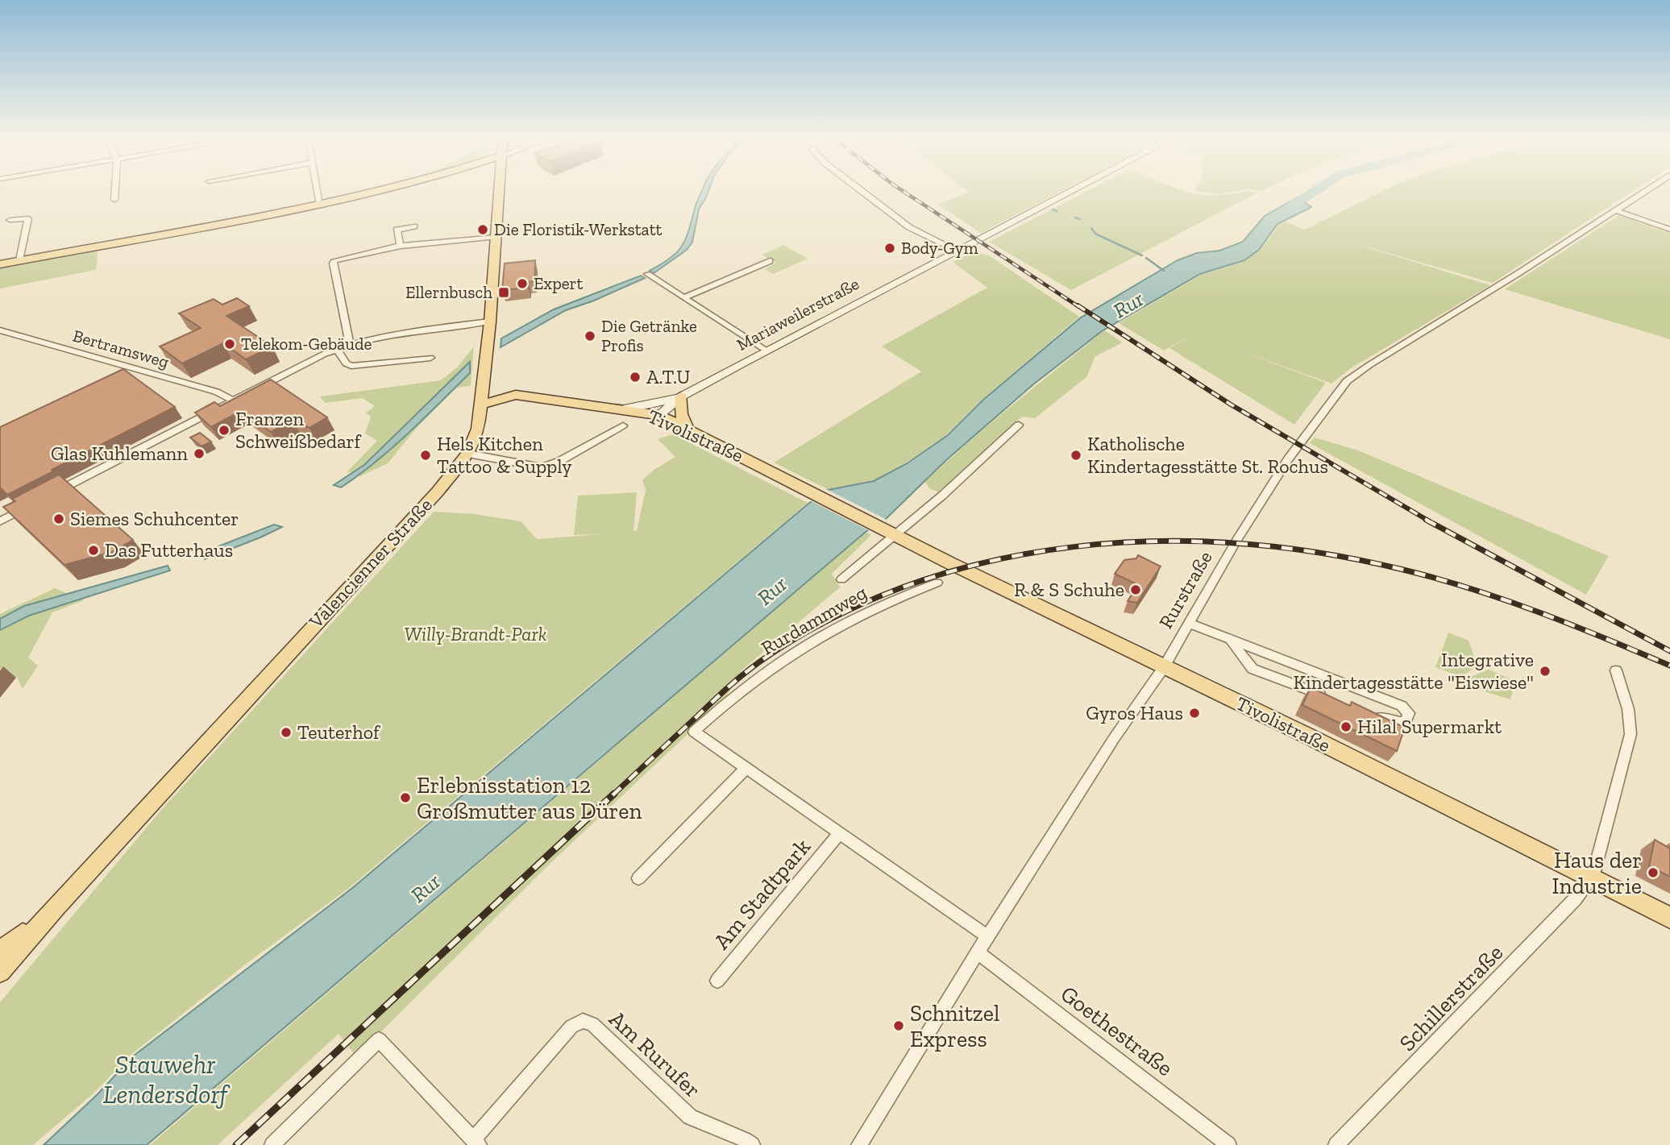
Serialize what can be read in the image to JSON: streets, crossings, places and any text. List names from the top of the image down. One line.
{"streets":{"main road":["Mariaweilerstraße","Tivolistraße","Valencienner Straße"],"street":["Bertramsweg","Rurstraße","Rurdammweg","Am Stadtpark","Schillerstraße","Goethestraße","Am Rurufer"]},"crossings":[["Mariaweilerstraße","Tivolistraße"],["Tivolistraße","Valencienner Straße"],["Tivolistraße","Rurstraße"],["Tivolistraße","Schillerstraße"],["Rurstraße","Am Stadtpark"],["Rurstraße","Goethestraße"],["Rurdammweg","Am Stadtpark"]],"water":["Rur","Stauwehr Lendersdorf"],"parks":["Willy-Brandt-Park"],"places":{"other":["Die Floristik-Werkstatt","Body-Gym","Expert","Die Getränke Profis","Telekom-Gebäude","A.T.U","Franzen Schweißbedarf","Glas Kuhlemann","Hels Kitchen Tattoo & Supply","Katholische Kindertagesstätte St. Rochus","Siemes Schuhcenter","Das Futterhaus","R & S Schuhe","Integrative Kindertagesstätte \"Eiswiese\"","Gyros Haus","Hilal Supermarkt","Teuterhof","Erlebnisstation 12 Großmutter aus Düren","Haus der Industrie","Schnitzel Express"],"transit":["Ellernbusch"]}}
